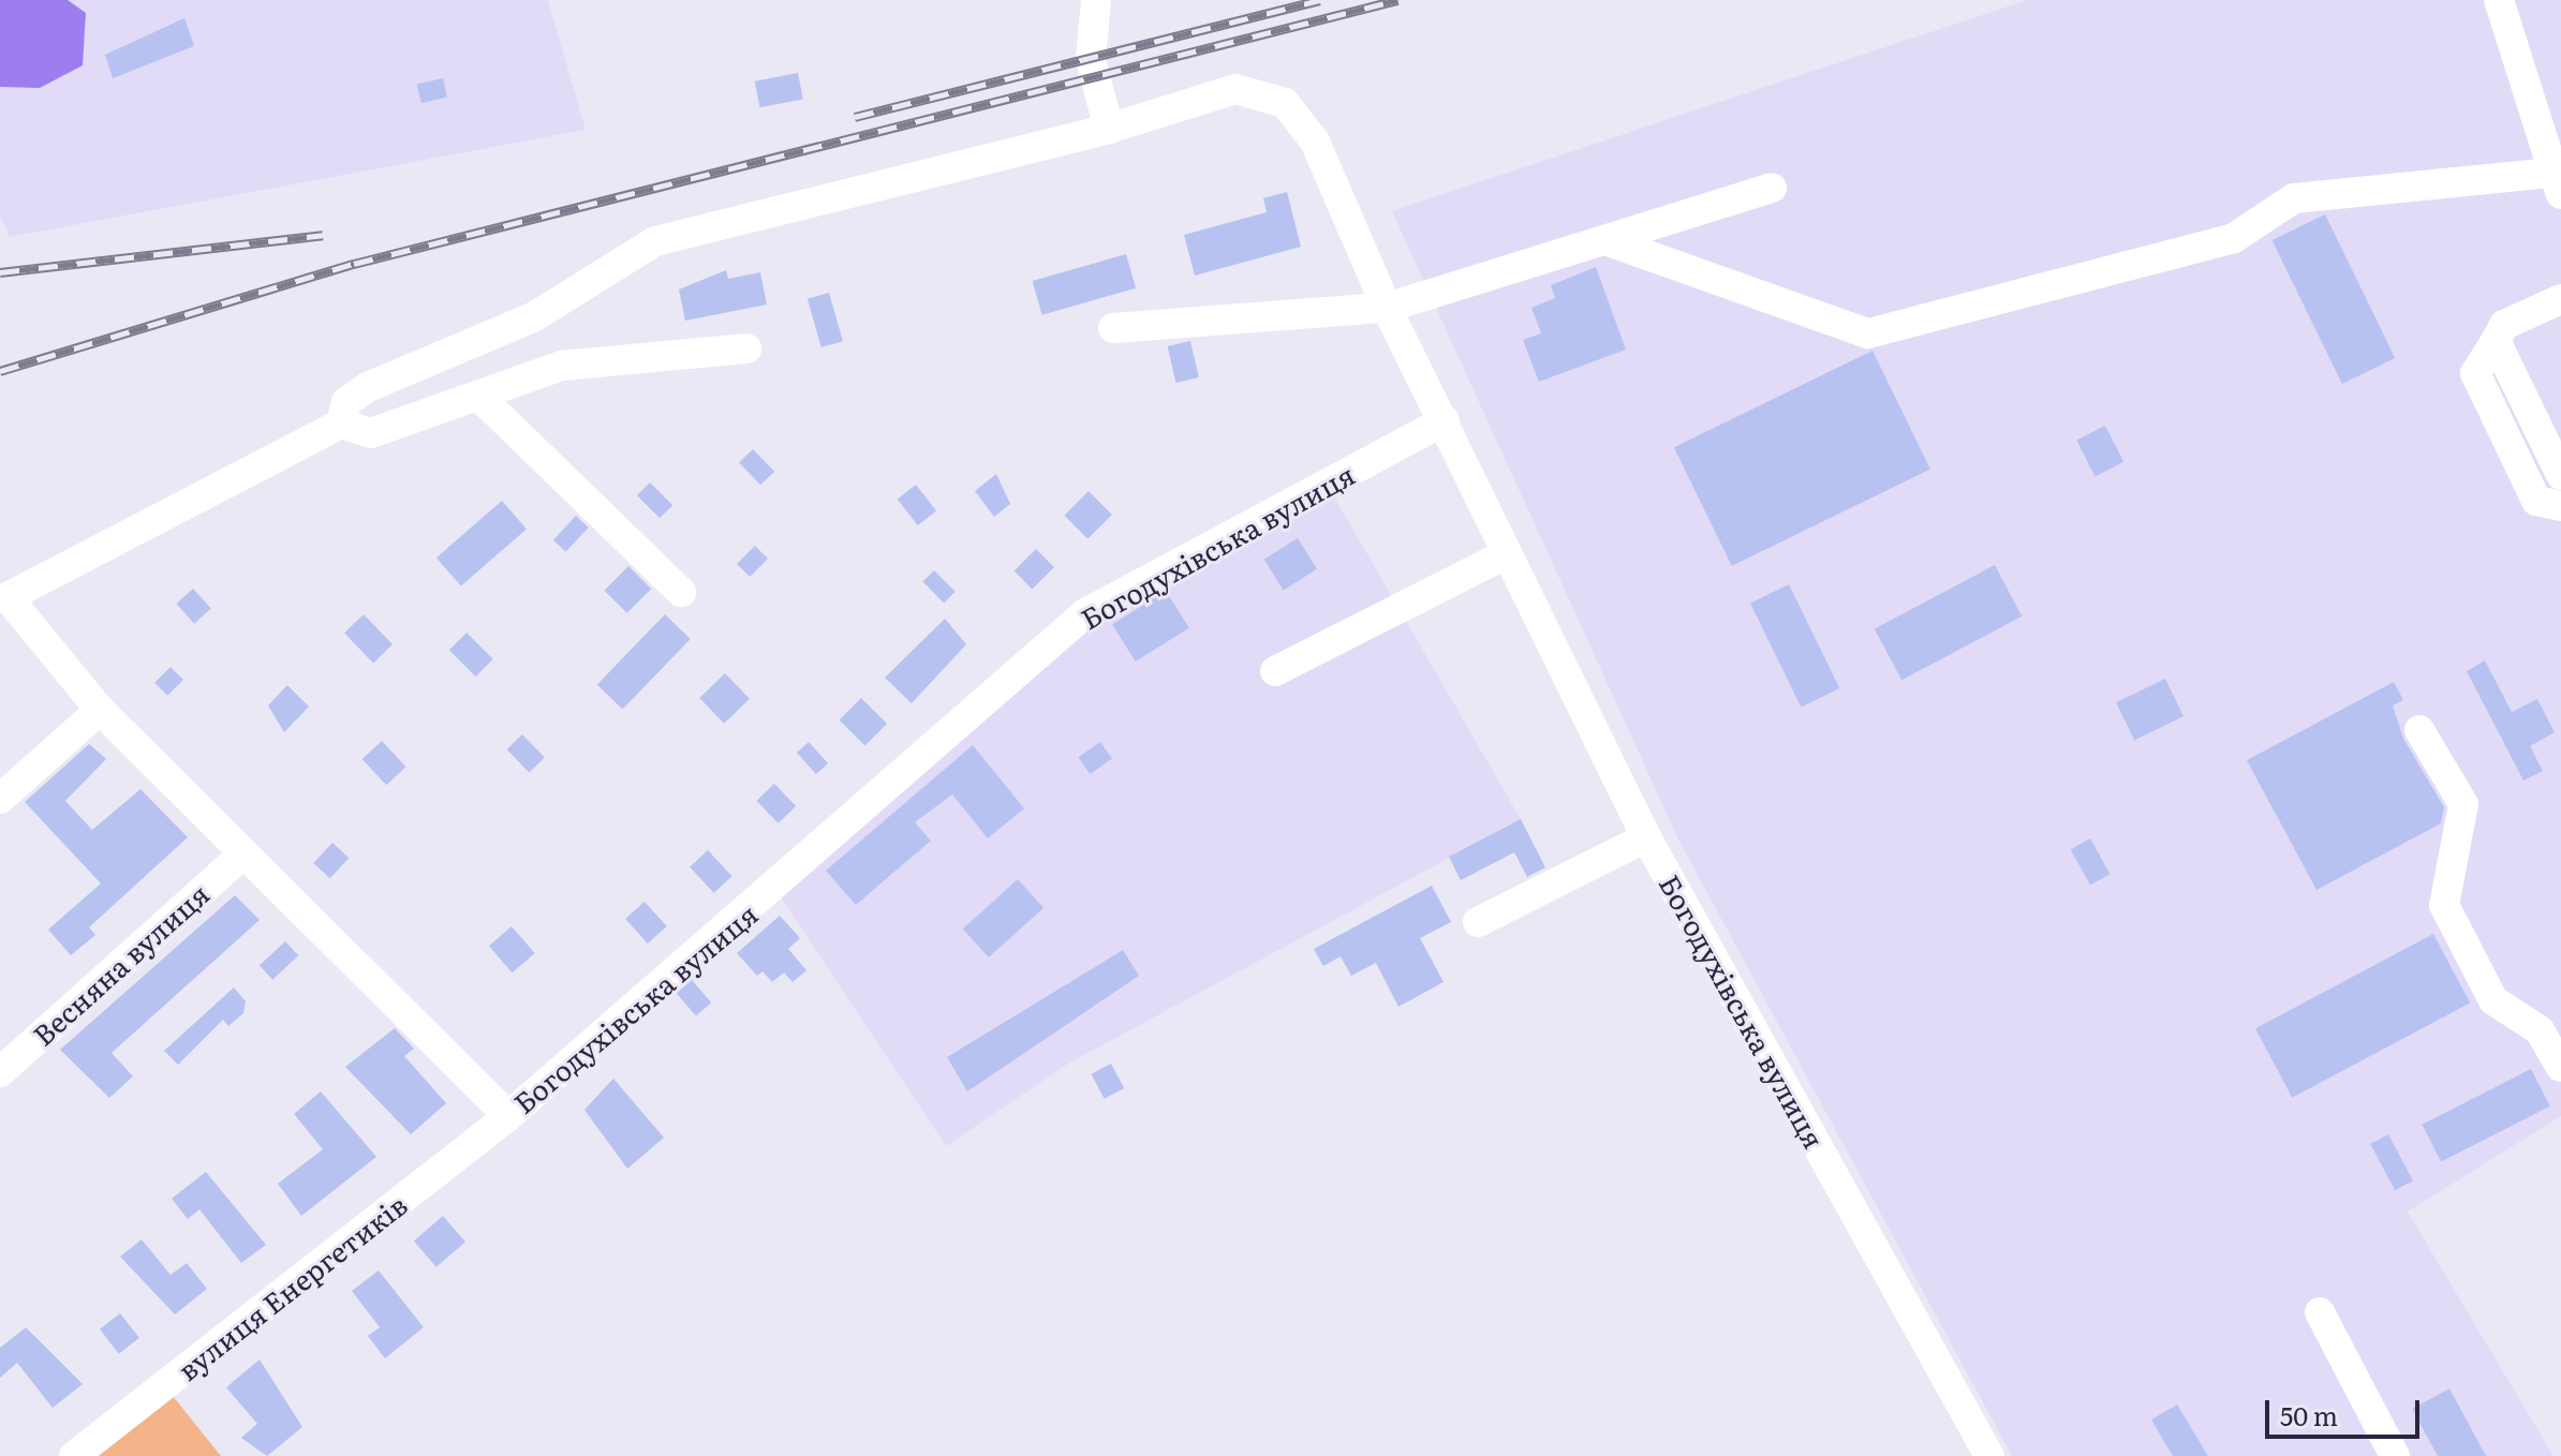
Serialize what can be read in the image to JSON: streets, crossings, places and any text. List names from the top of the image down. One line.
{"streets":{"street":["Богодухівська вулиця","Весняна вулиця","вулиця Енергетиків"]},"crossings":[["Богодухівська вулиця","Весняна вулиця"],["Богодухівська вулиця","вулиця Енергетиків"]],"scale_bar":"50 m"}
